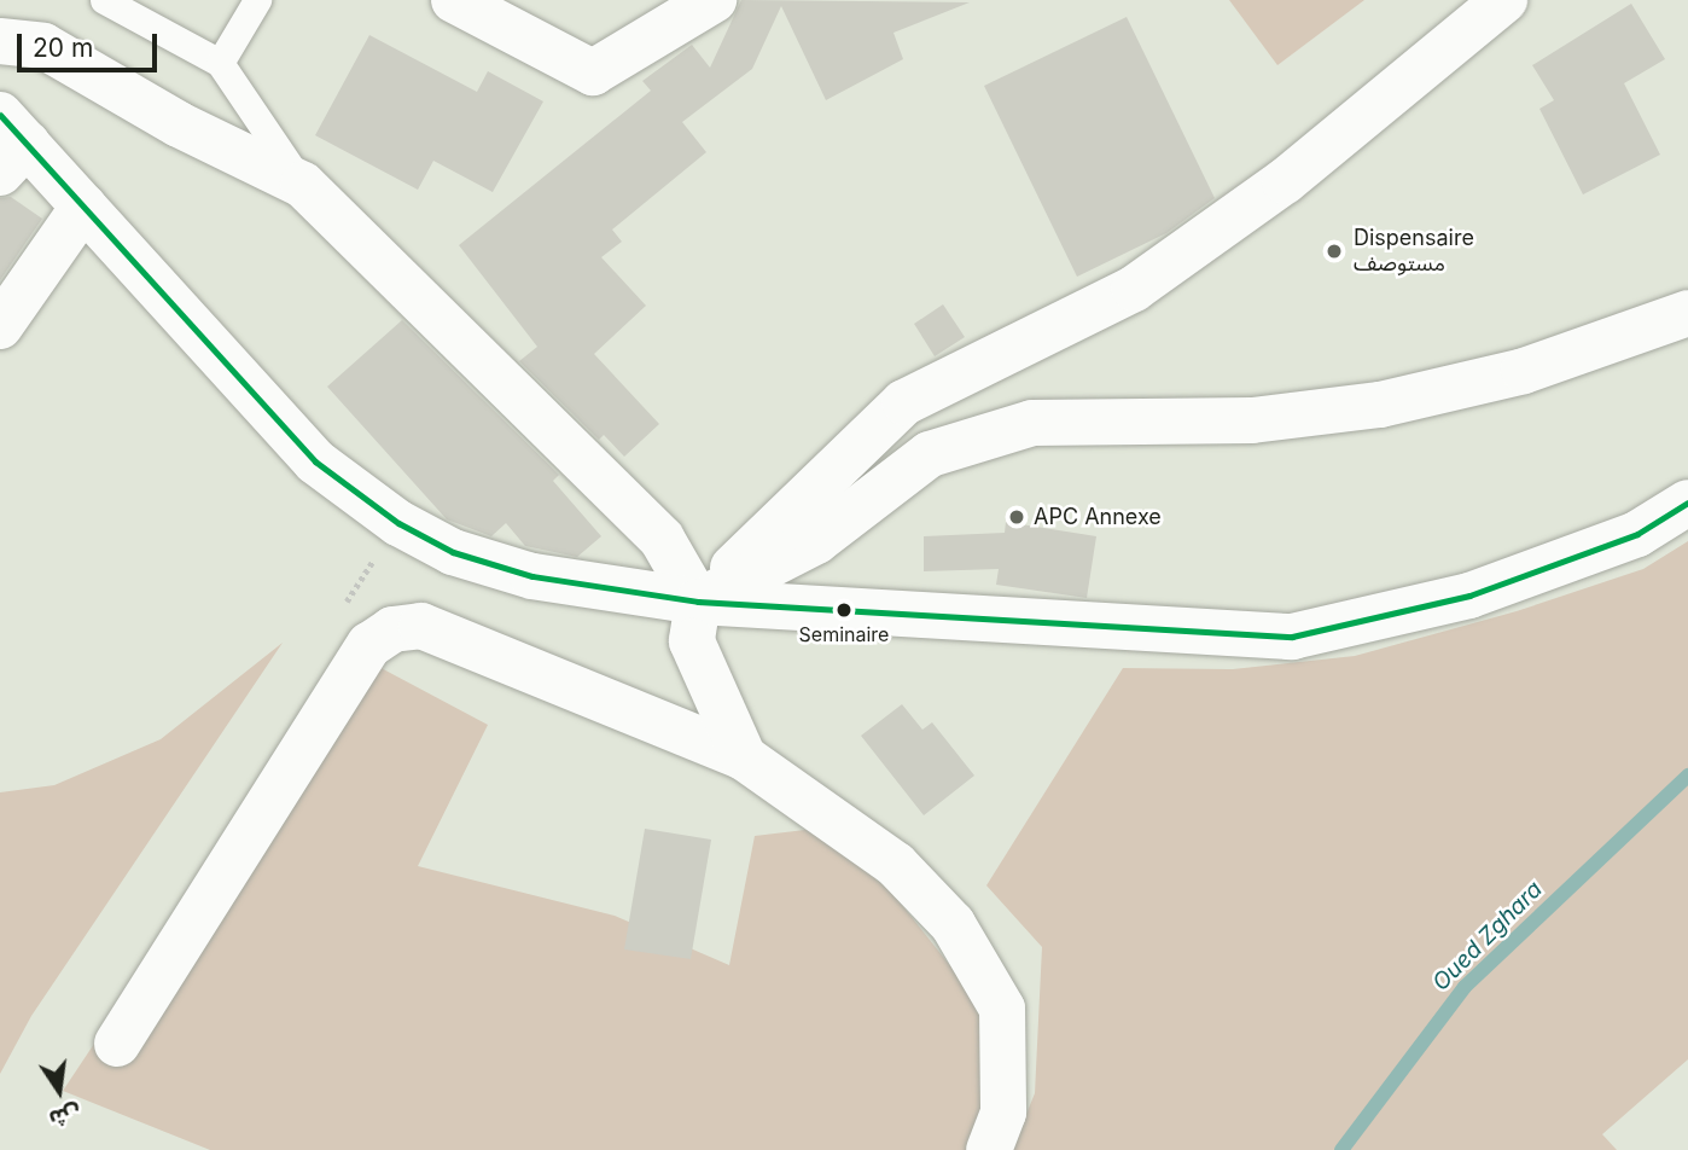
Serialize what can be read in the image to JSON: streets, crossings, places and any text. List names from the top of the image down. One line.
{"water":["Oued Zghara"],"places":["Dispensaire مستوصف","APC Annexe","Seminaire"],"scale_bar":"20 m","north":"bottom"}
